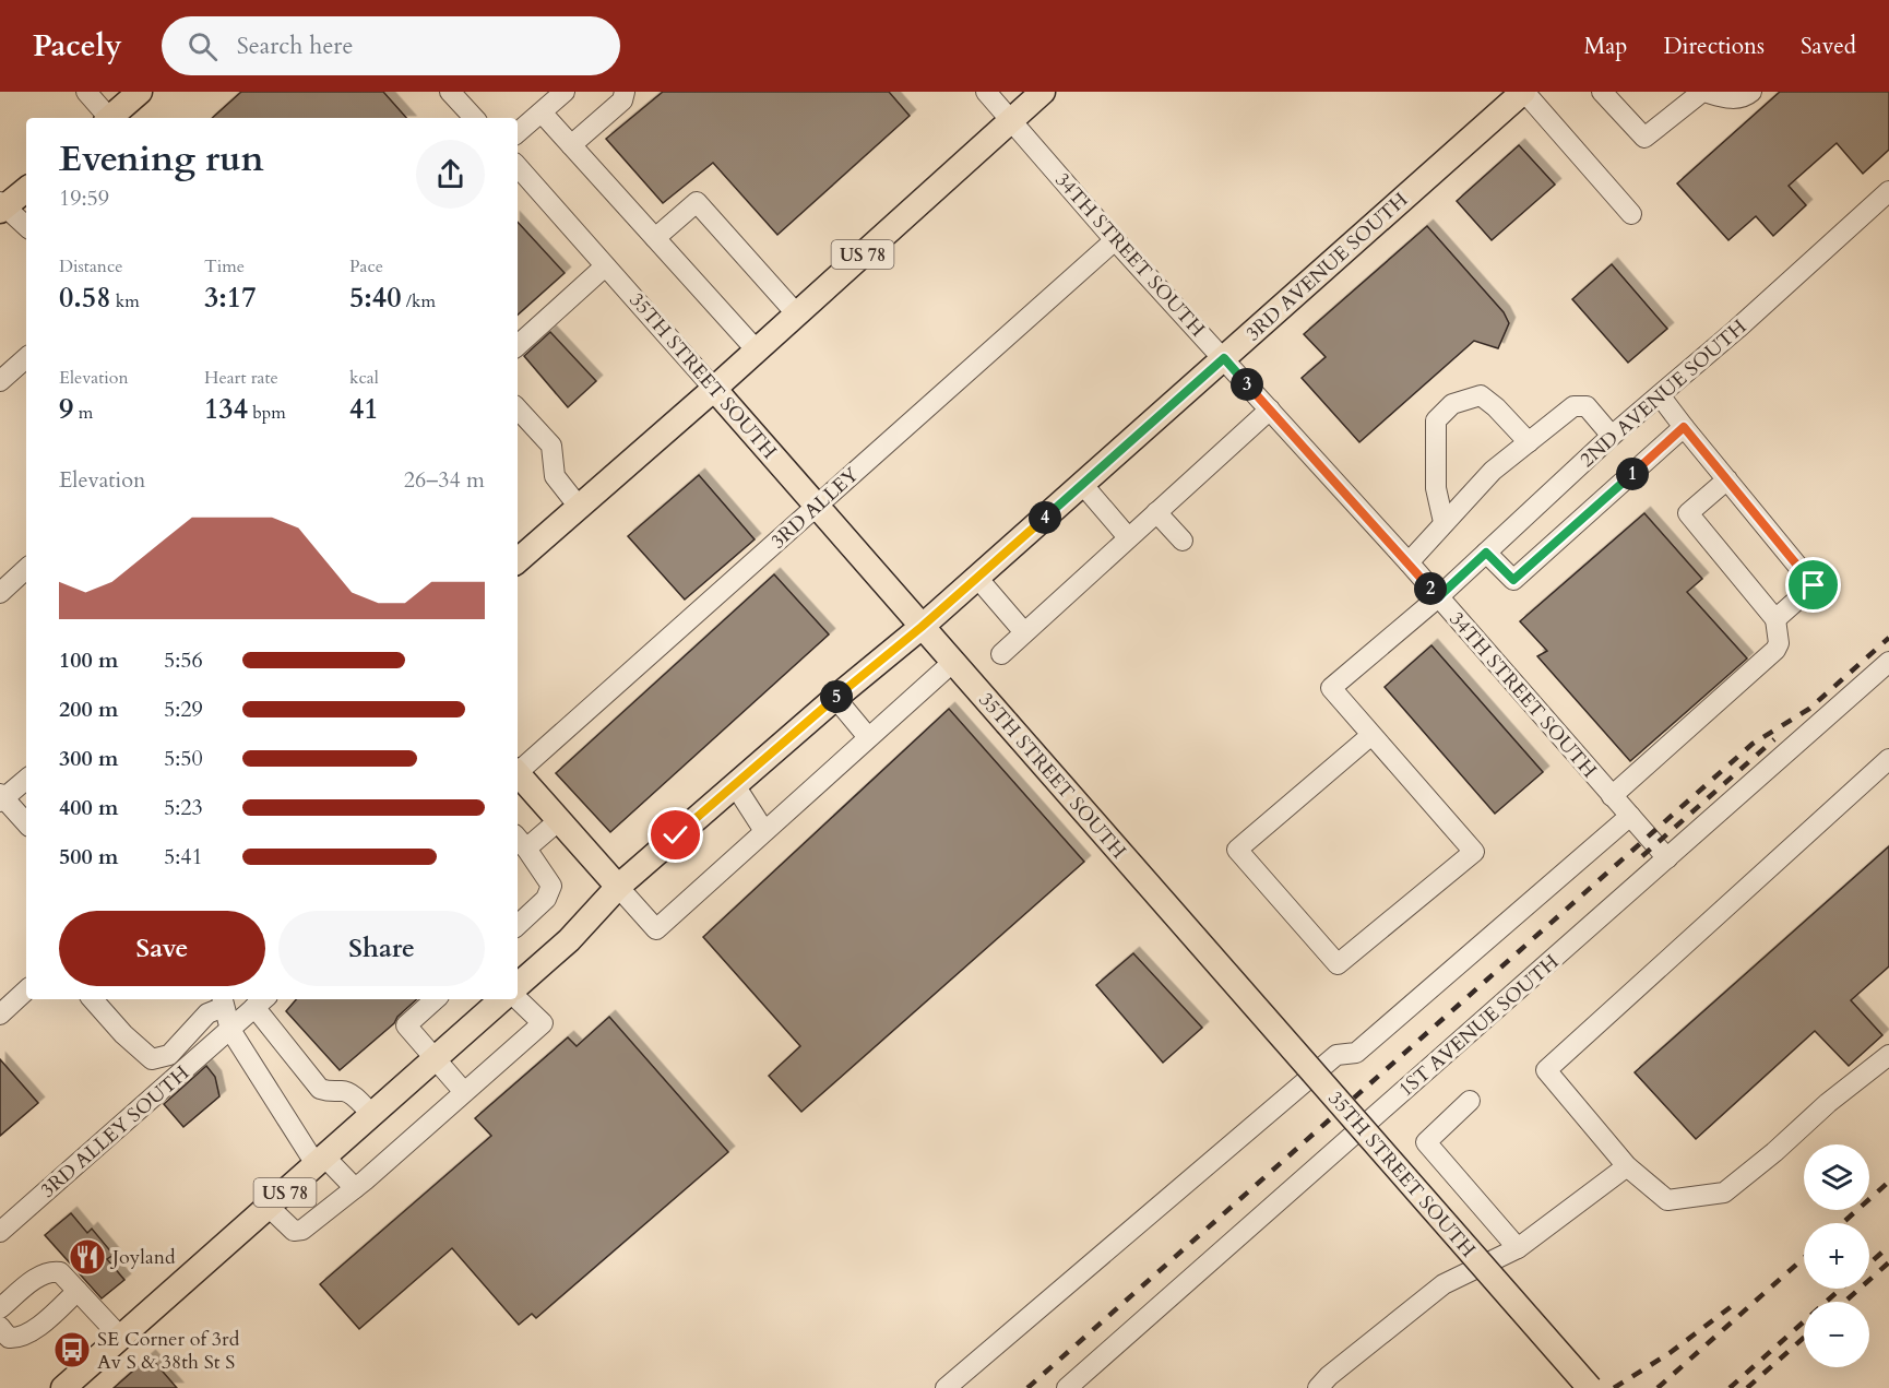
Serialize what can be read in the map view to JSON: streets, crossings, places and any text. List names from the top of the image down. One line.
{"streets":{"main road":["US 78","3RD AVENUE SOUTH","35TH STREET SOUTH"],"street":["34TH STREET SOUTH","2ND AVENUE SOUTH","3RD ALLEY","1ST AVENUE SOUTH","3RD ALLEY SOUTH"]},"crossings":[["US 78","34TH STREET SOUTH"],["US 78","35TH STREET SOUTH"],["34TH STREET SOUTH","3RD AVENUE SOUTH"],["34TH STREET SOUTH","2ND AVENUE SOUTH"],["34TH STREET SOUTH","3RD ALLEY"],["34TH STREET SOUTH","1ST AVENUE SOUTH"],["3RD AVENUE SOUTH","35TH STREET SOUTH"],["35TH STREET SOUTH","3RD ALLEY"]],"places":{"restaurant":["Joyland"],"bus stop":["SE Corner of 3rd Av S & 38th St S"]},"page":{"header":"Pacely","search":"Search here","nav":["Map","Directions","Saved"],"heading":["Evening run","19:59"],"stats":[["Distance","0.58 km"],["Time","3:17"],["Pace","5:40 /km"],["Elevation","9 m"],["Heart rate","134 bpm"],["kcal","41"]],"pins":["3","1","4","2","5"],"chart":["Elevation","26–34 m"],"list":[{"name":"100 m","note":"5:56"},{"name":"200 m","note":"5:29"},{"name":"300 m","note":"5:50"},{"name":"400 m","note":"5:23"},{"name":"500 m","note":"5:41"}],"buttons":["Save","Share"],"map_buttons":["+","−"]}}
